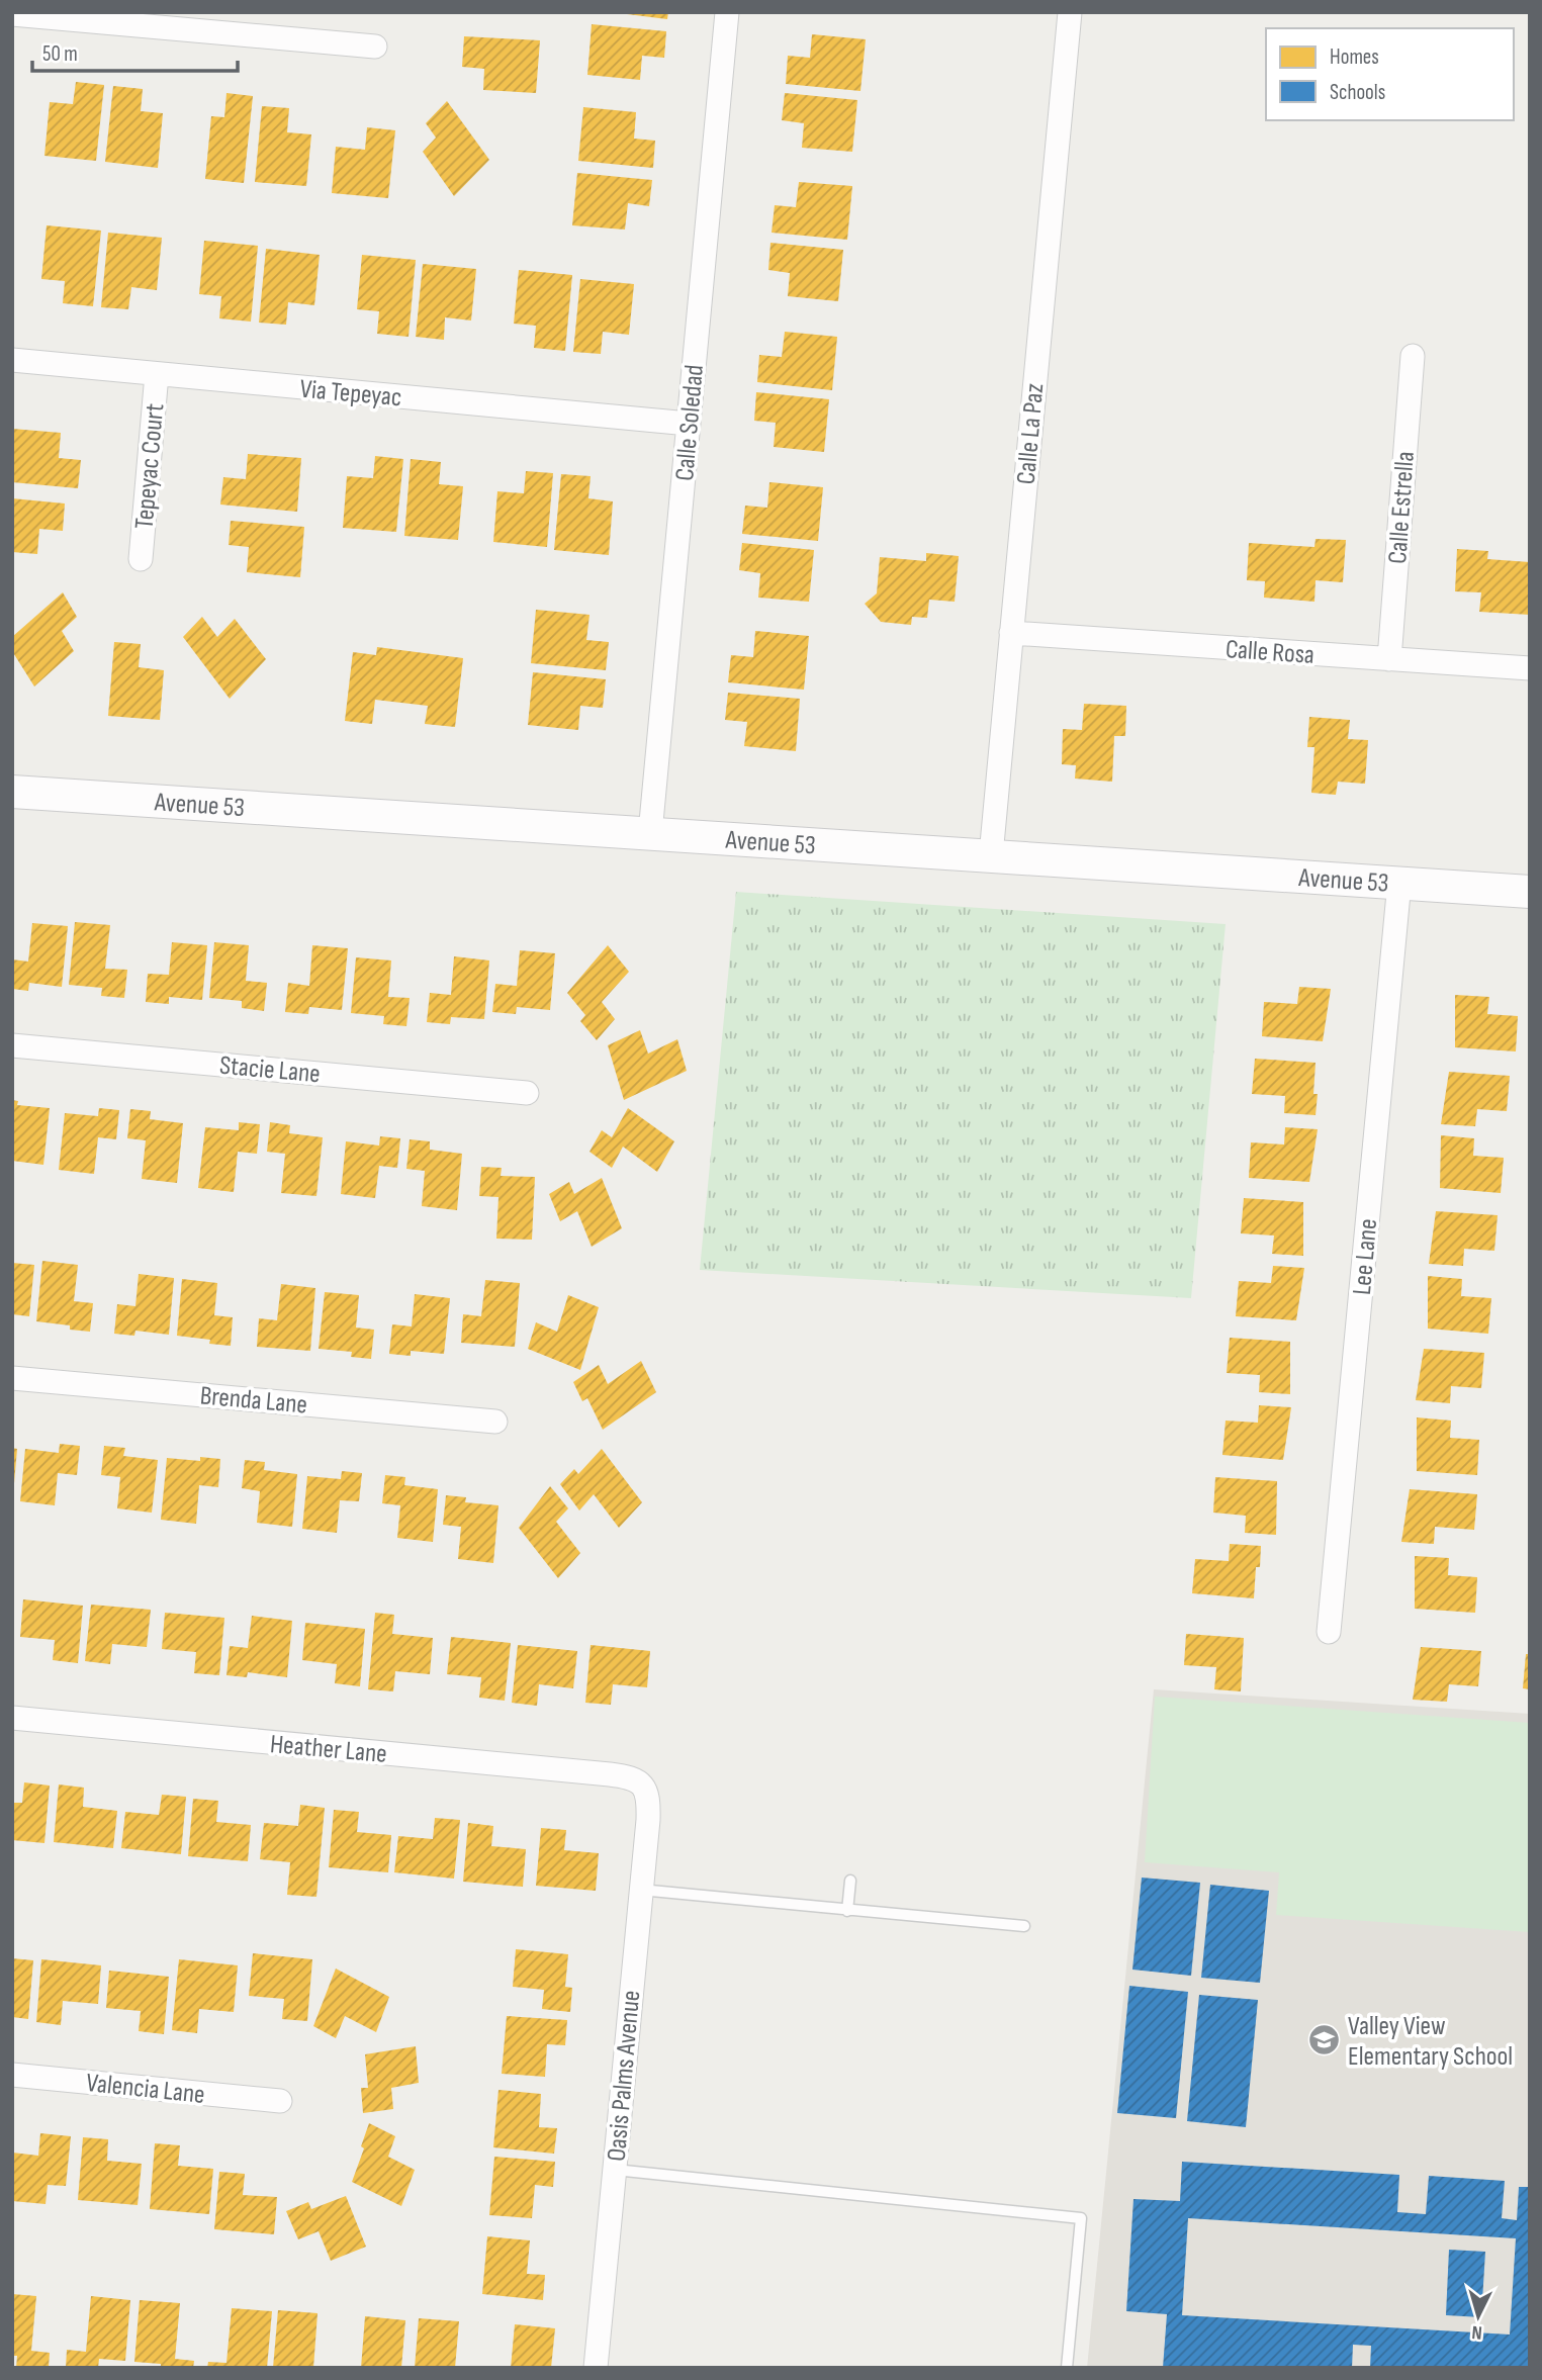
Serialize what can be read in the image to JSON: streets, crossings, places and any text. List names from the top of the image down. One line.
{"streets":{"street":["Via Tepeyac","Calle Soledad","Calle La Paz","Tepeyac Court","Calle Estrella","Calle Rosa","Avenue 53","Stacie Lane","Lee Lane","Brenda Lane","Heather Lane","Oasis Palms Avenue","Valencia Lane"]},"crossings":[["Via Tepeyac","Calle Soledad"],["Via Tepeyac","Tepeyac Court"],["Calle Soledad","Avenue 53"],["Calle La Paz","Calle Rosa"],["Calle La Paz","Avenue 53"],["Calle Estrella","Calle Rosa"],["Avenue 53","Lee Lane"],["Heather Lane","Oasis Palms Avenue"]],"places":{"school or university":["Valley View Elementary School"]},"legend":["Homes","Schools"],"scale_bar":"50 m","north":"bottom"}
